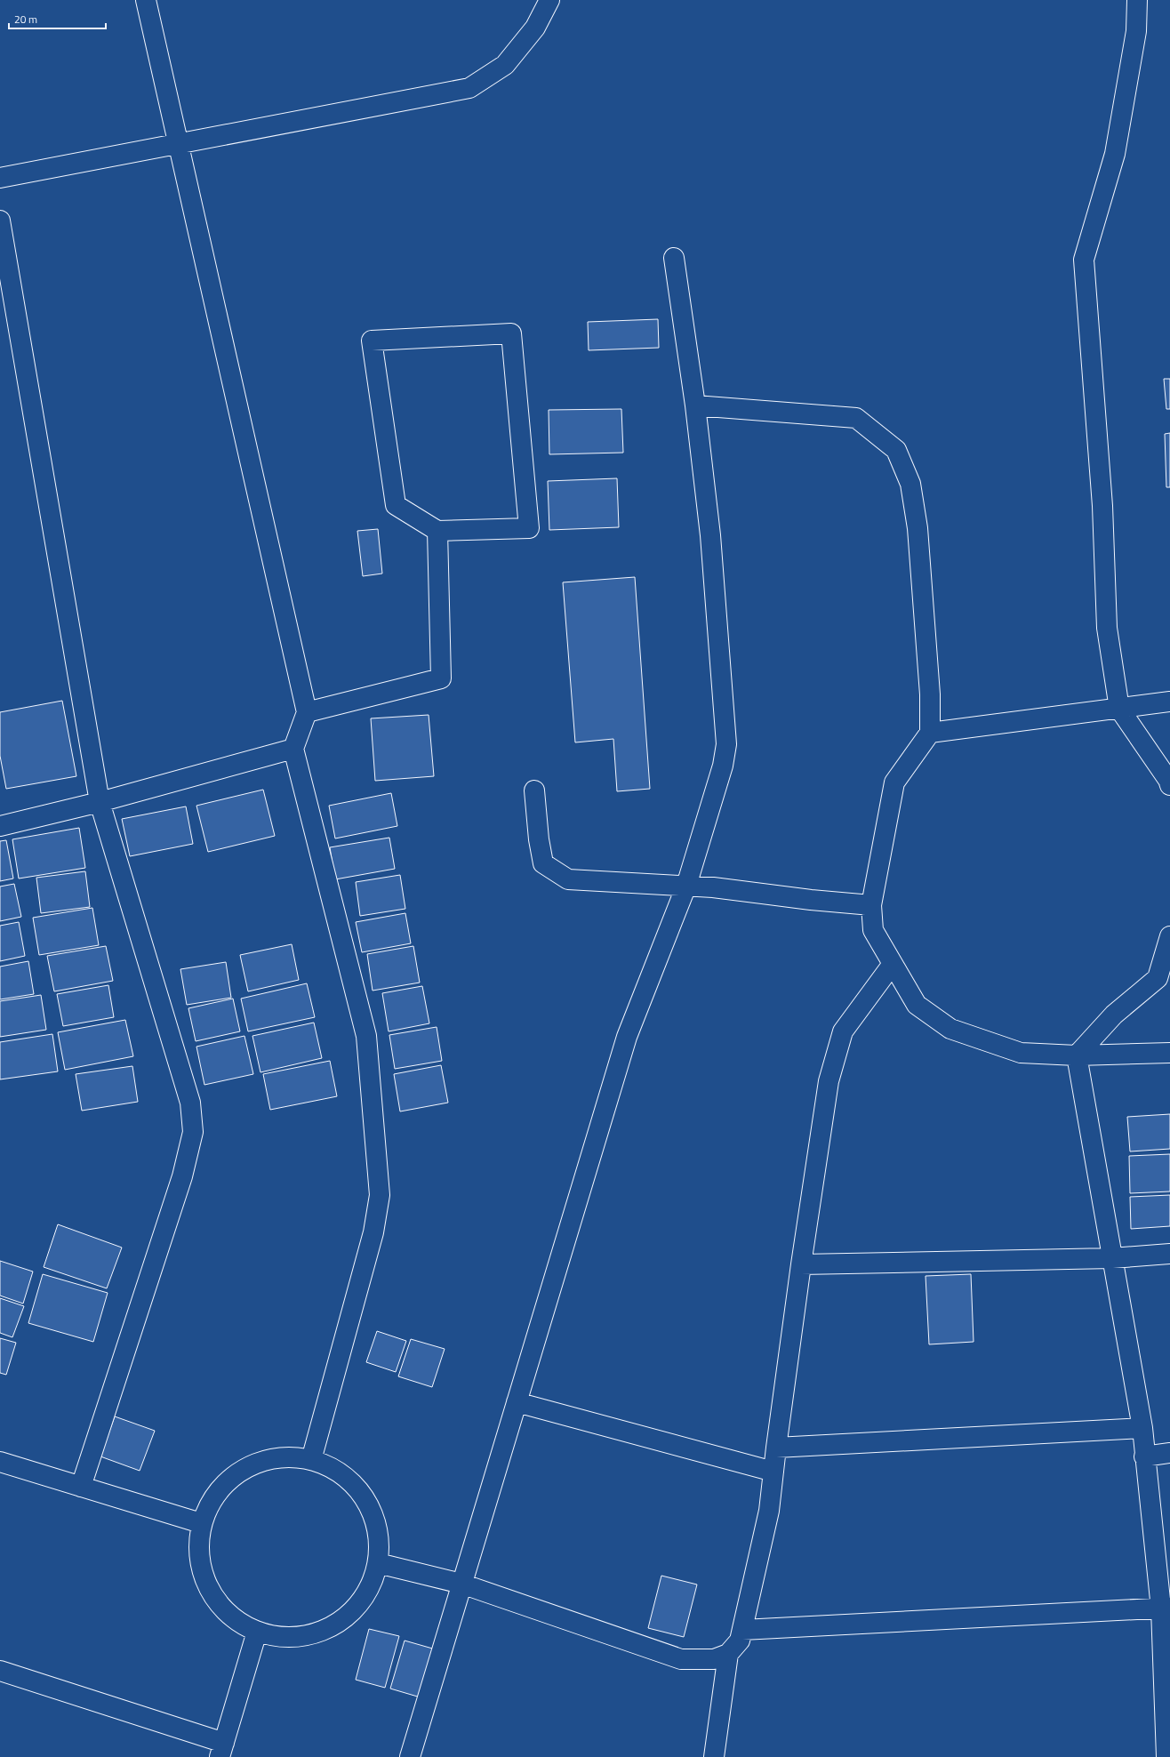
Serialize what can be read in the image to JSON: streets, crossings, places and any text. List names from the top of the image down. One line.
{"scale_bar":"20 m"}
